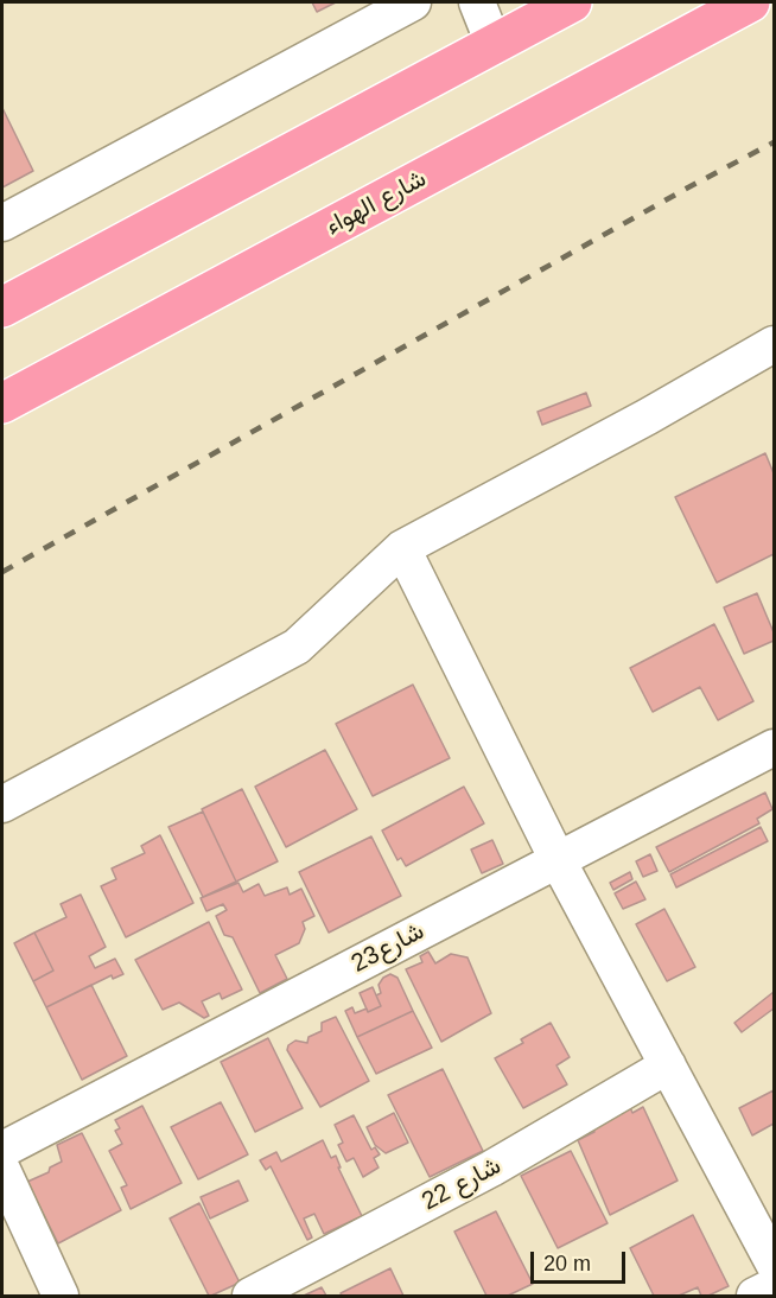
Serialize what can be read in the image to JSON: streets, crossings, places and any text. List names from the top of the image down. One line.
{"streets":{"highway":["شارع الهواء"],"street":["شارع23","شارع 22"]},"scale_bar":"20 m"}
